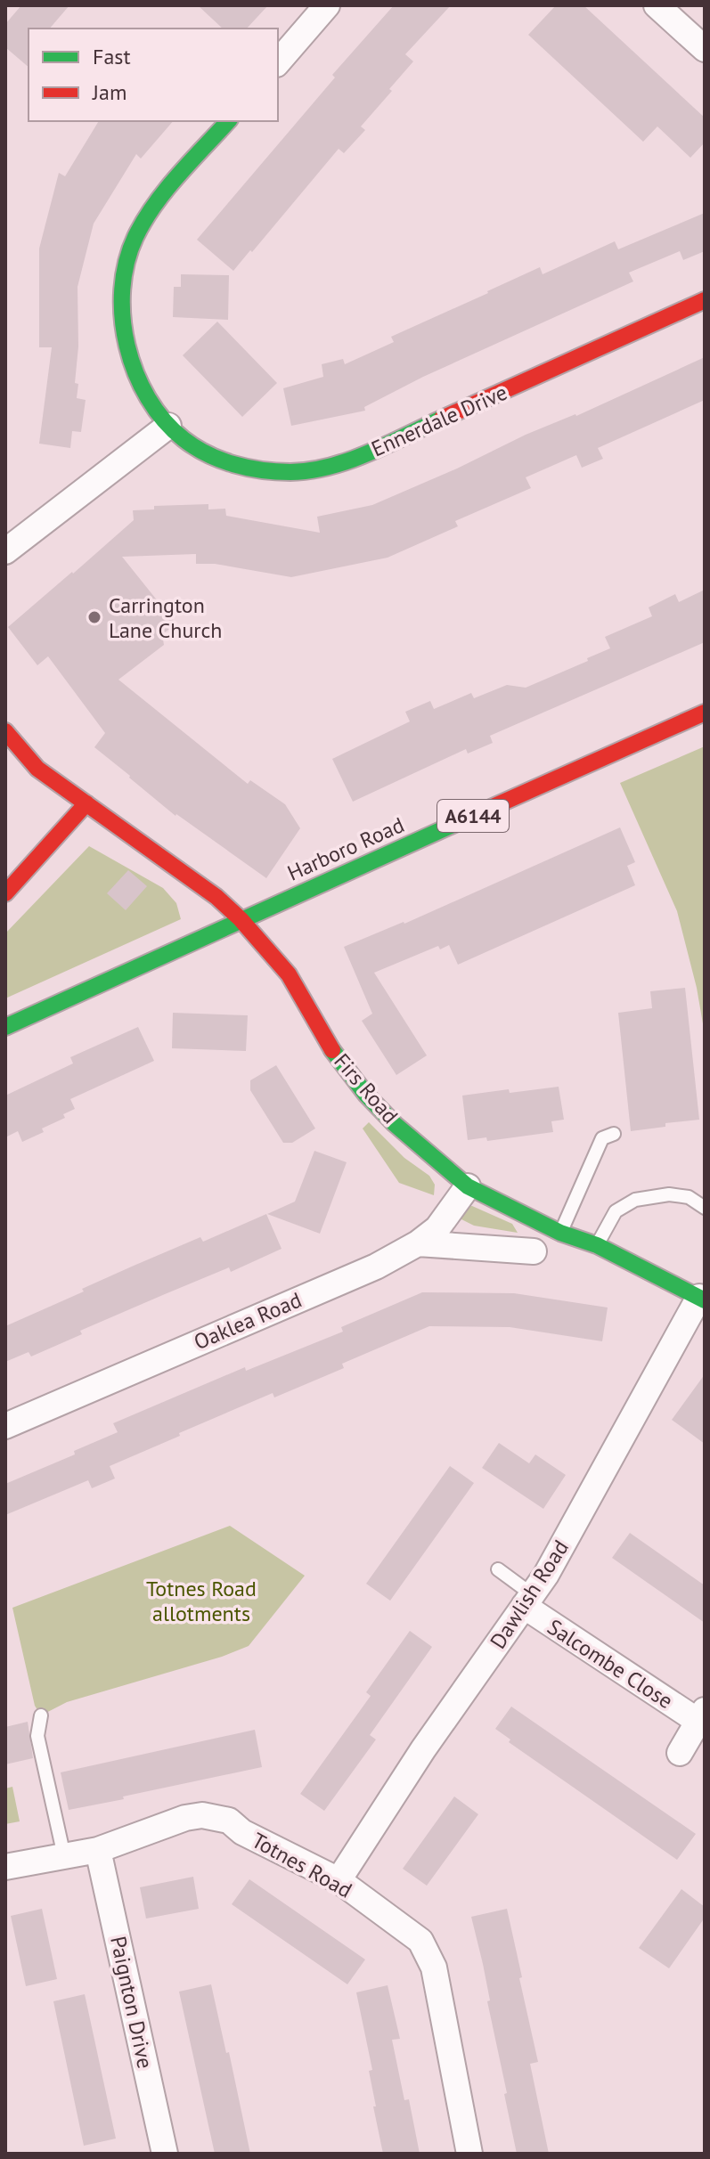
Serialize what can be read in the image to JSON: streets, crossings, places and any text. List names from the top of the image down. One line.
{"streets":{"street":["Ennerdale Drive","A6144","Harboro Road","Firs Road","Oaklea Road","Dawlish Road","Salcombe Close","Totnes Road","Paignton Drive"]},"crossings":[["Harboro Road","Firs Road"],["Firs Road","Oaklea Road"],["Firs Road","Dawlish Road"],["Dawlish Road","Salcombe Close"],["Dawlish Road","Totnes Road"],["Totnes Road","Paignton Drive"]],"parks":["Totnes Road allotments"],"places":["Carrington Lane Church"],"legend":["Fast","Jam"]}
